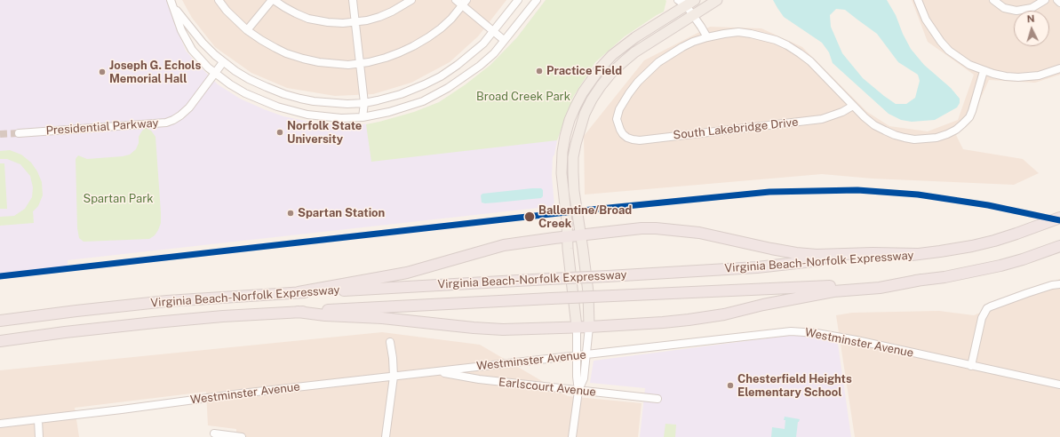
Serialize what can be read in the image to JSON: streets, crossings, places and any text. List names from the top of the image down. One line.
{"streets":{"highway":["Virginia Beach-Norfolk Expressway"],"street":["Presidential Parkway","South Lakebridge Drive","Westminster Avenue","Earlscourt Avenue"]},"crossings":[["Westminster Avenue","Earlscourt Avenue"]],"parks":["Broad Creek Park","Spartan Park"],"places":["Practice Field","Joseph G. Echols Memorial Hall","Norfolk State University","Spartan Station","Ballentine/Broad Creek","Chesterfield Heights Elementary School"],"north":"top"}
